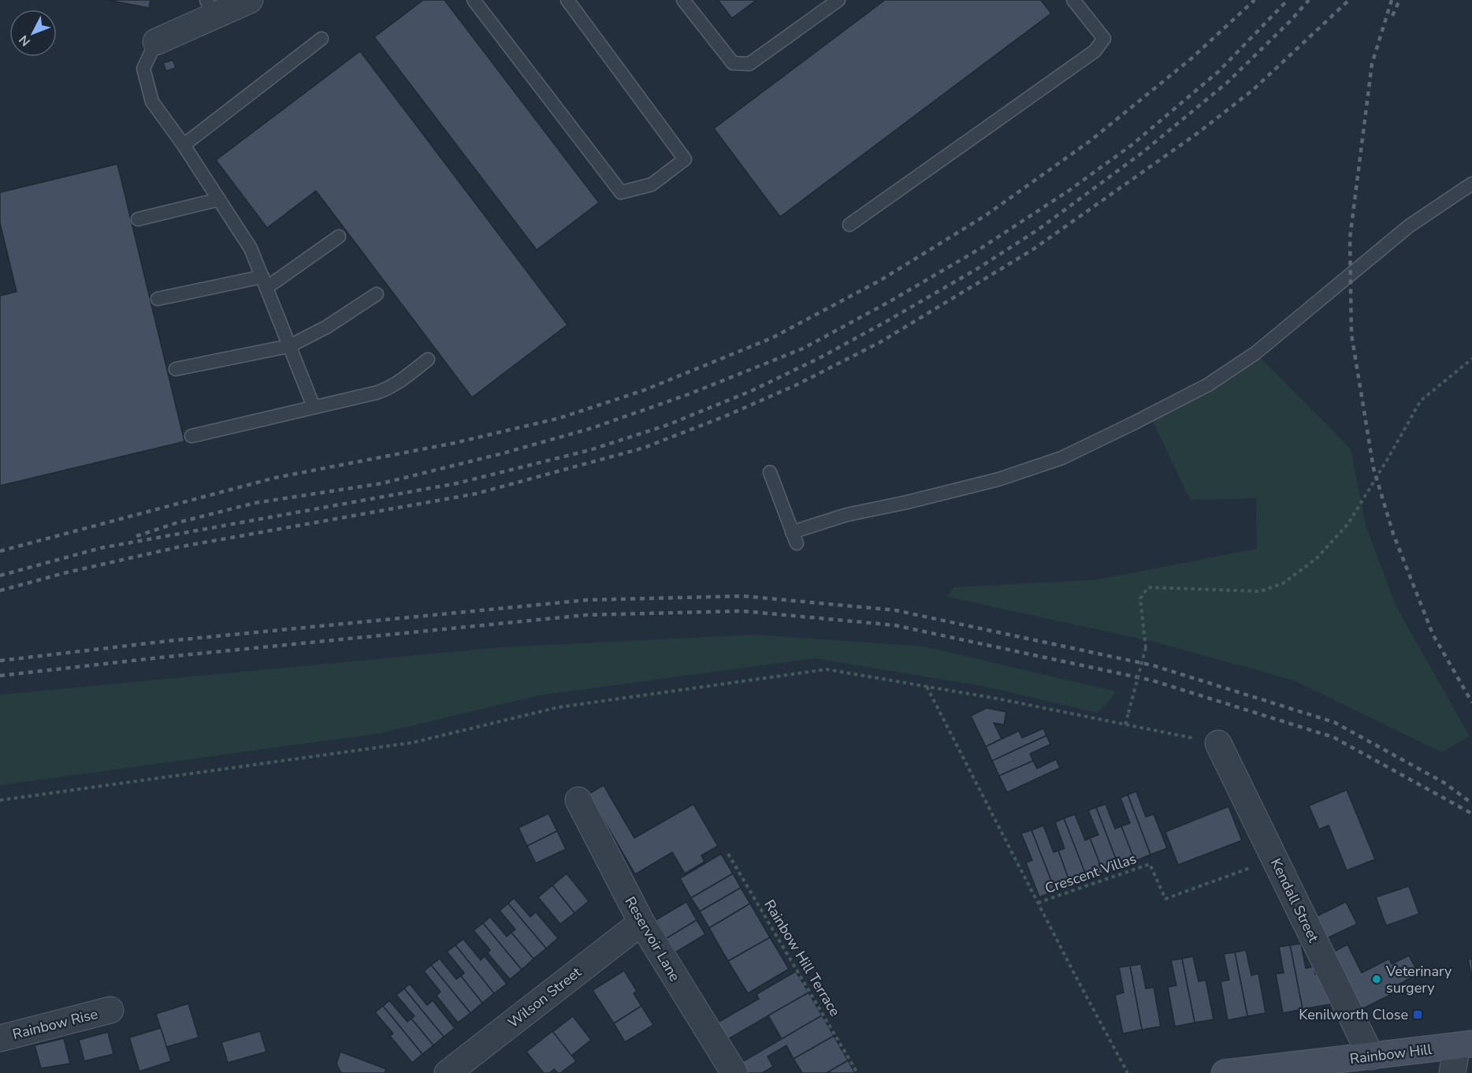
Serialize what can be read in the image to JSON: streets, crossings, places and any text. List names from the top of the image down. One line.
{"streets":{"main road":["Rainbow Hill"],"street":["Kendall Street","Reservoir Lane","Wilson Street","Rainbow Rise"],"path":["Crescent Villas","Rainbow Hill Terrace"]},"crossings":[["Crescent Villas","Kendall Street"],["Kendall Street","Rainbow Hill"],["Reservoir Lane","Wilson Street"]],"places":{"other":["Veterinary surgery"],"transit":["Kenilworth Close"]},"north":"bottom left"}
